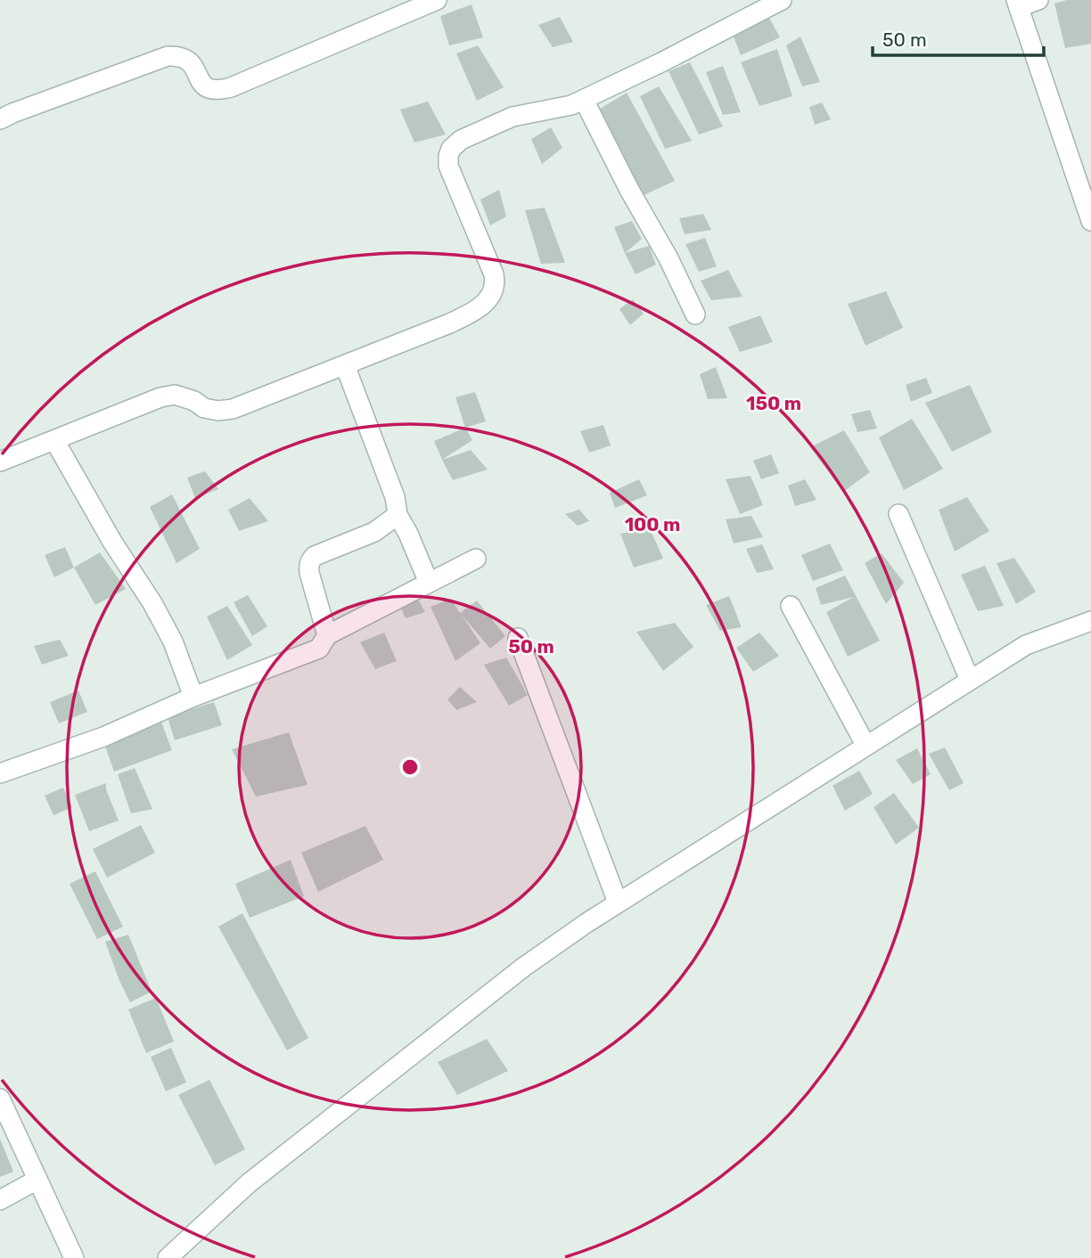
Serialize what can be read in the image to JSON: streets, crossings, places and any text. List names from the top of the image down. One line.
{"scale_bar":"50 m","rings":["150 m","100 m","50 m"]}
